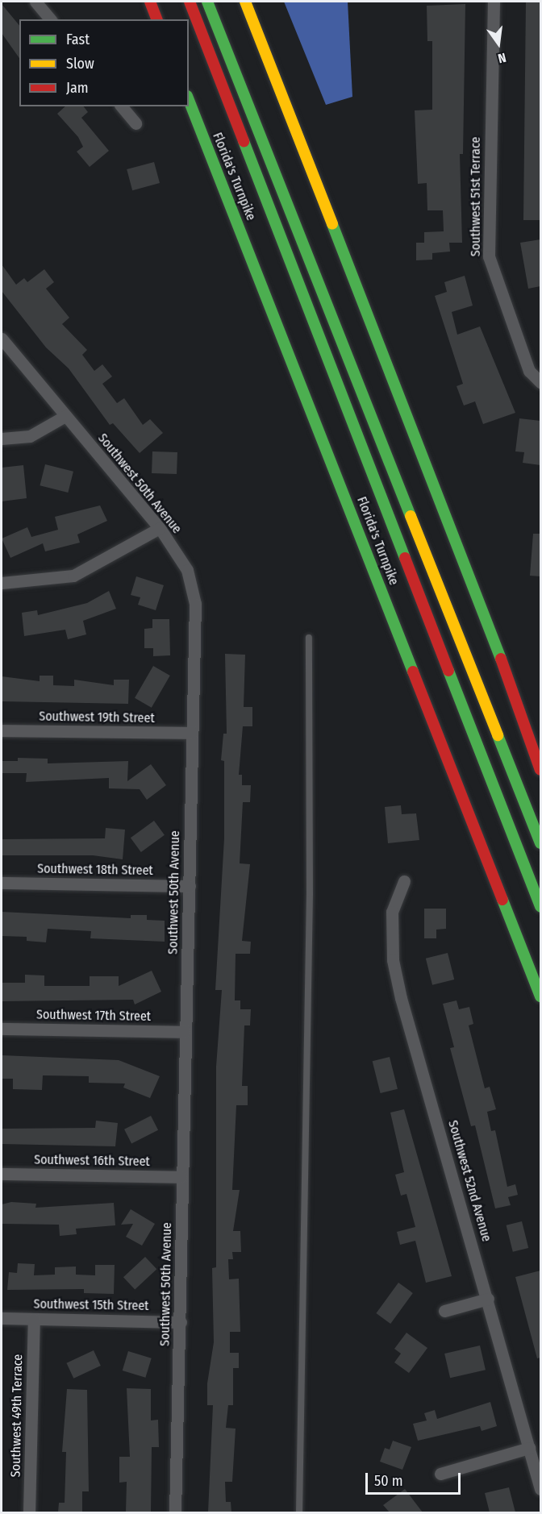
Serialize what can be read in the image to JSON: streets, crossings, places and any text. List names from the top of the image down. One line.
{"streets":{"highway":["Florida's Turnpike"],"street":["Southwest 51st Terrace","Southwest 50th Avenue","Southwest 19th Street","Southwest 18th Street","Southwest 17th Street","Southwest 16th Street","Southwest 52nd Avenue","Southwest 15th Street","Southwest 49th Terrace"]},"crossings":[["Southwest 50th Avenue","Southwest 19th Street"],["Southwest 50th Avenue","Southwest 18th Street"],["Southwest 50th Avenue","Southwest 17th Street"],["Southwest 50th Avenue","Southwest 16th Street"],["Southwest 50th Avenue","Southwest 15th Street"],["Southwest 15th Street","Southwest 49th Terrace"]],"legend":["Fast","Slow","Jam"],"scale_bar":"50 m","north":"bottom"}
